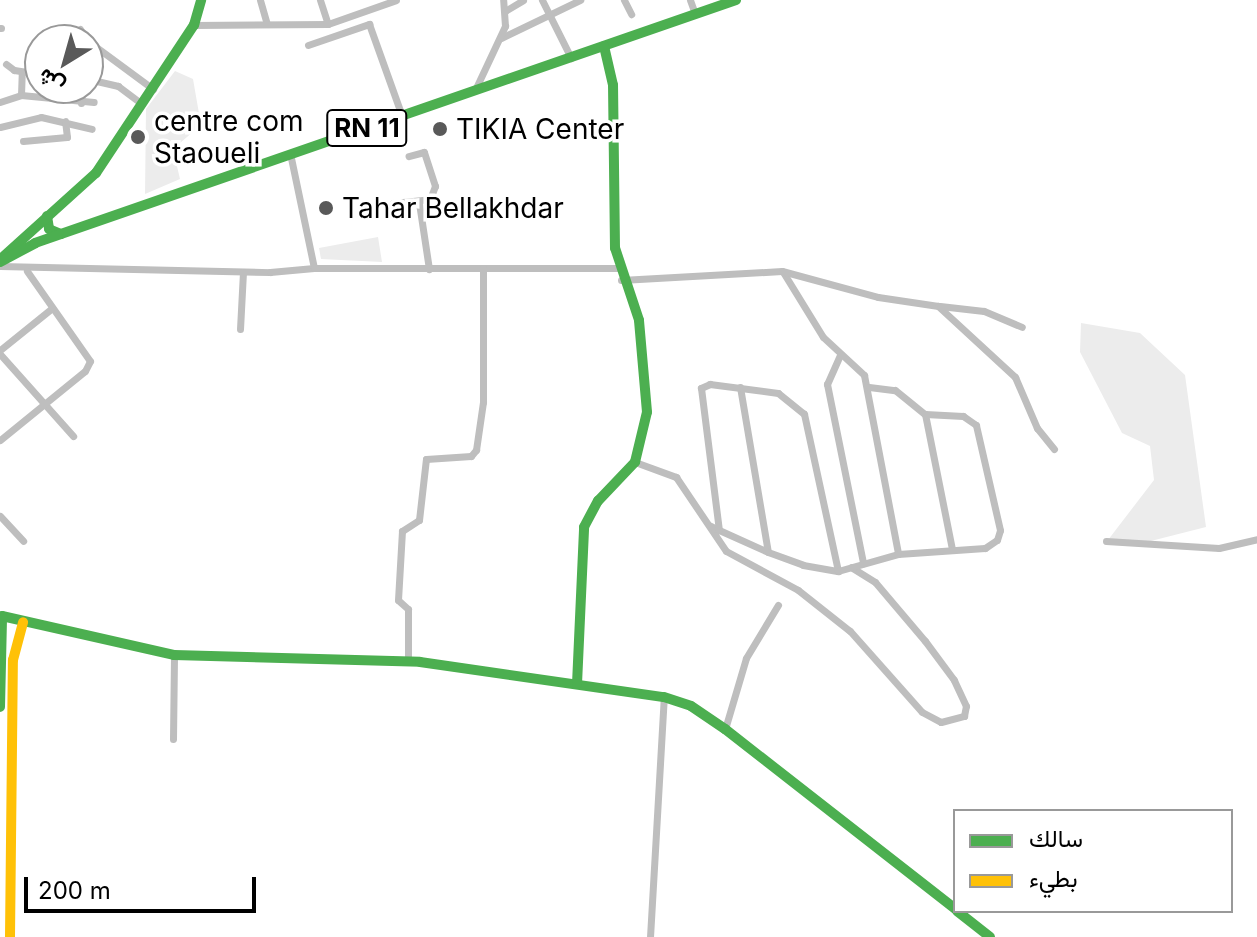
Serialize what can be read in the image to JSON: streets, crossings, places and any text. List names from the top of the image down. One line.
{"streets":{"main road":["RN 11"]},"places":["TIKIA Center","centre com Staoueli","Tahar Bellakhdar"],"legend":["سالك","بطيء"],"scale_bar":"200 m","north":"bottom left"}
